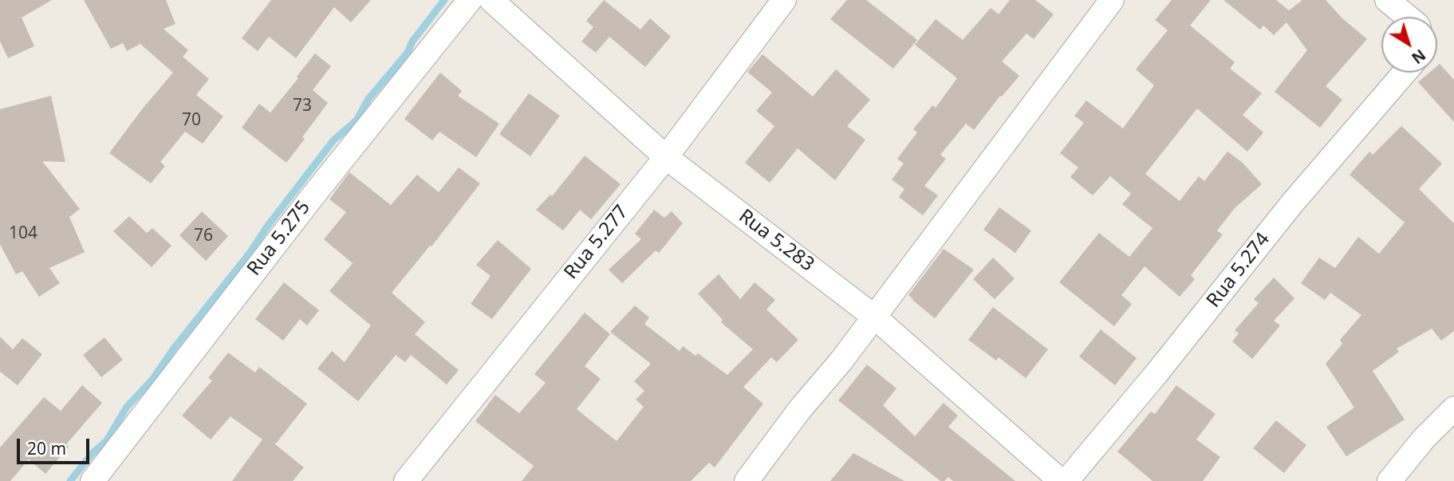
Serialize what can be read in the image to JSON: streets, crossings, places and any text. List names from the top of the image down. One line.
{"streets":{"street":["Rua 5.275","Rua 5.283","Rua 5.277","Rua 5.274"]},"crossings":[["Rua 5.283","Rua 5.277"]],"house_numbers":["73","70","104","76"],"scale_bar":"20 m","north":"bottom right"}
